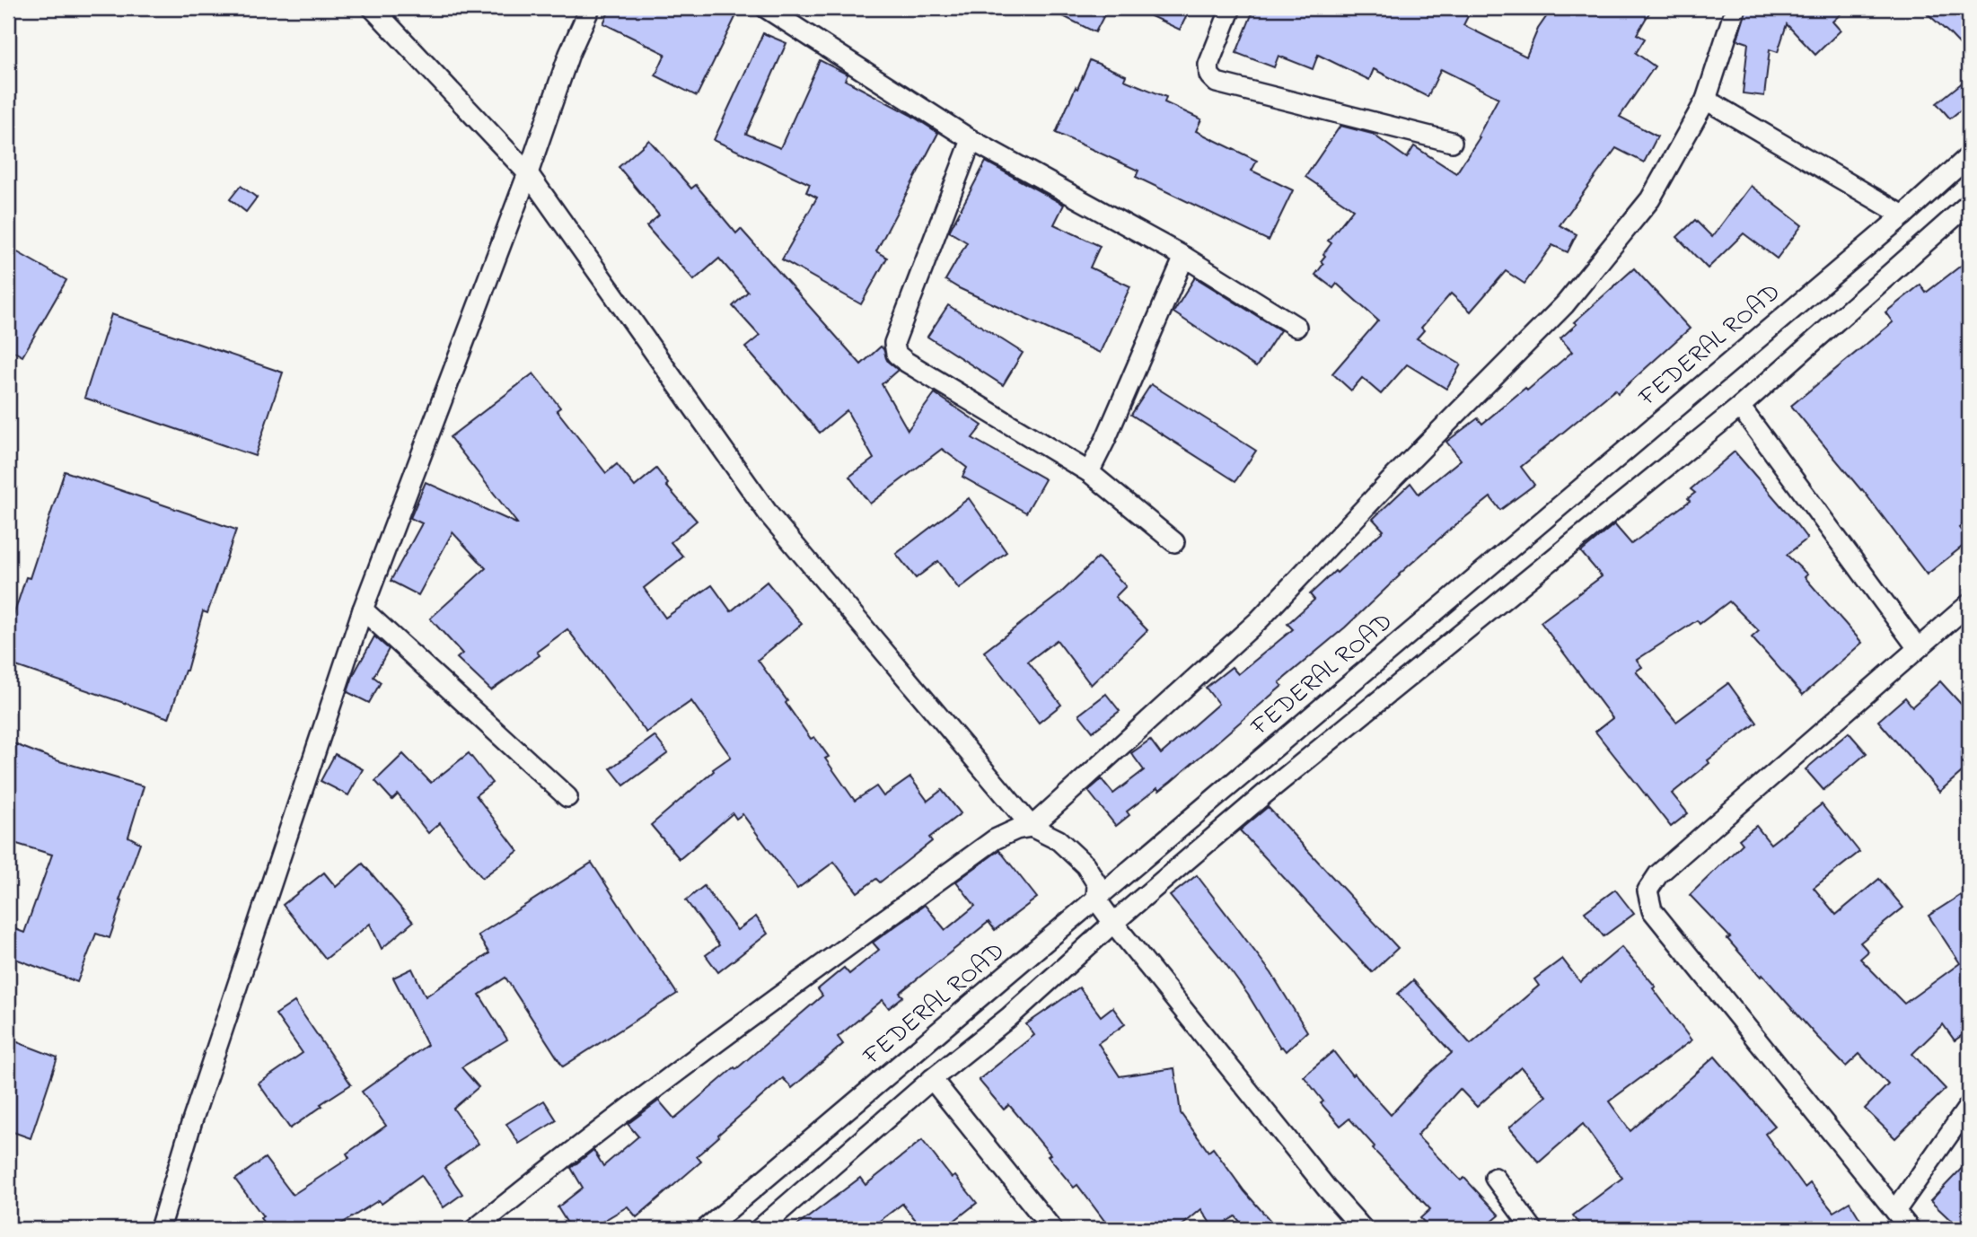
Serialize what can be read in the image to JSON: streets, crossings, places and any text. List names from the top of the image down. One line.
{"streets":{"street":["FEDERAL ROAD"]}}
